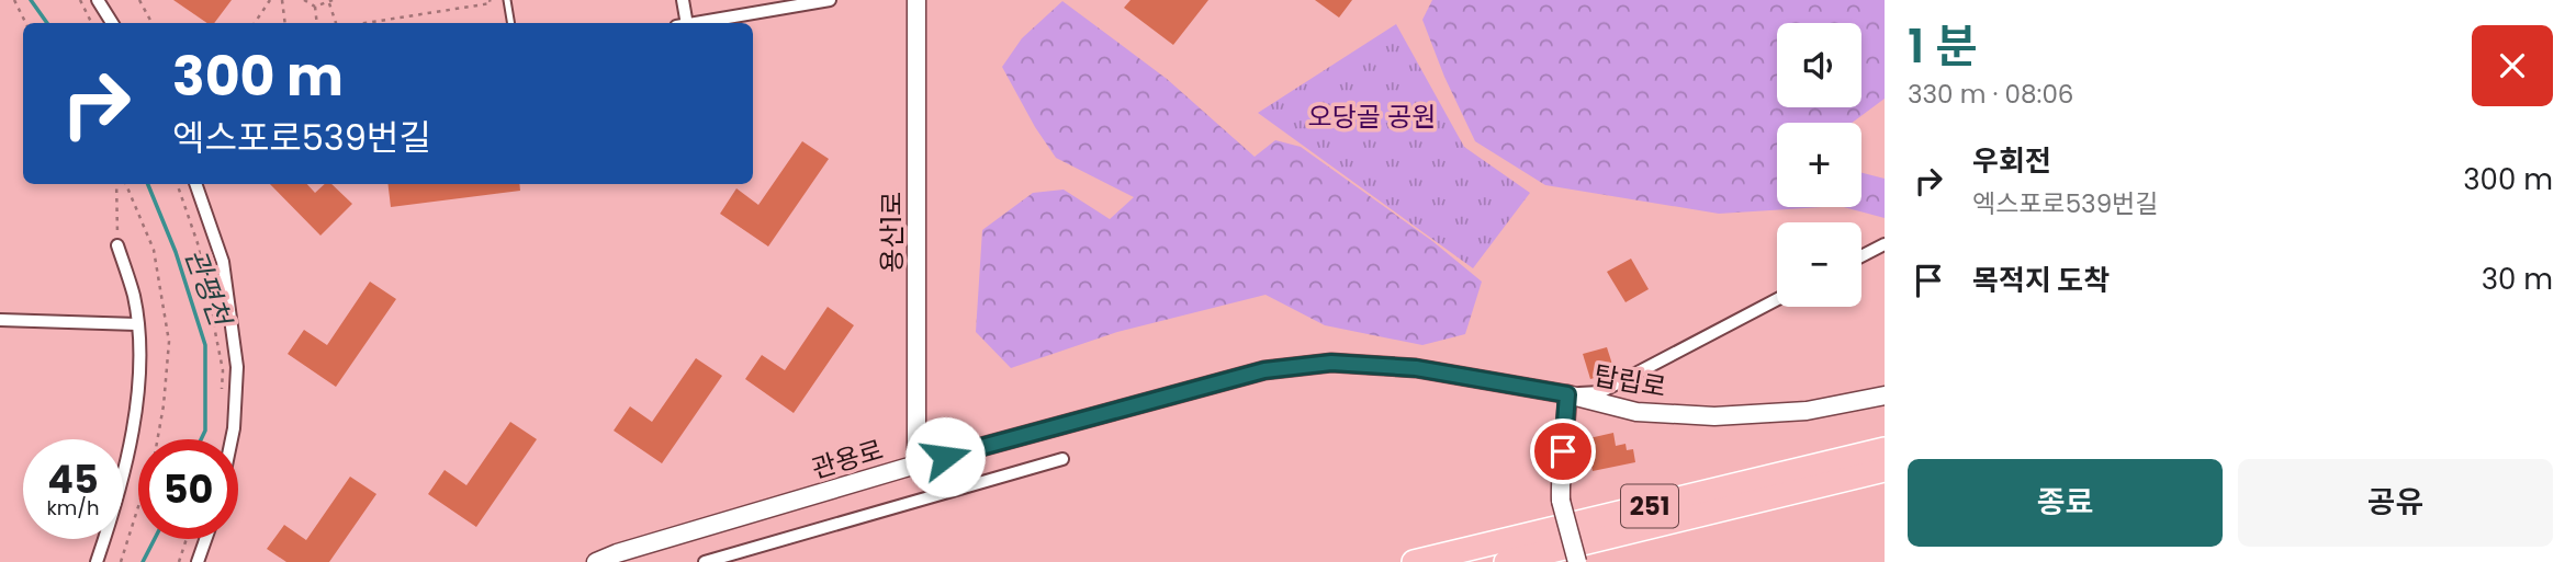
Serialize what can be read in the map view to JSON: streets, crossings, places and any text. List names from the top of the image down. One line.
{"streets":{"highway":["251"],"main road":["용산1로","탑립로","관용로"]},"crossings":[["용산1로","관용로"],["탑립로","관용로"]],"water":["관평천"],"parks":["오당골 공원"],"page":{"heading":["1 분","330 m · 08:06"],"map_buttons":["+","−"],"turn":["300 m","엑스포로539번길"],"list":[{"name":"우회전","note":"엑스포로539번길","value":"300 m"},{"name":"목적지 도착","value":"30 m"}],"speed":"45 km/h","limit":"50","buttons":["종료","공유"]}}
